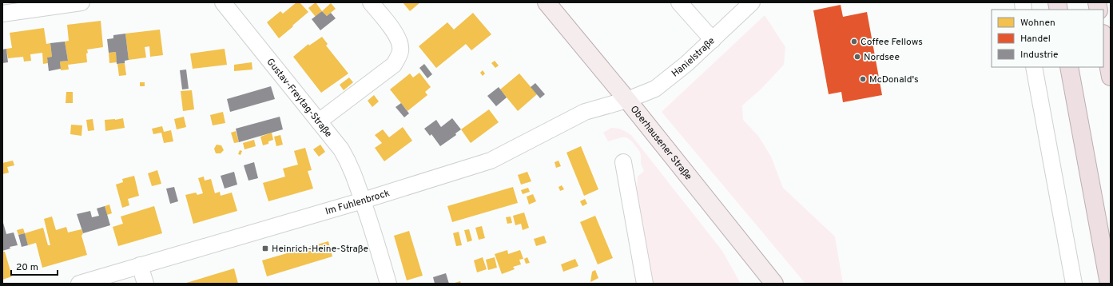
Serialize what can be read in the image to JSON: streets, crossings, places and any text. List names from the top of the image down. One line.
{"streets":{"main road":["Oberhausener Straße"],"street":["Hanielstraße","Gustav-Freytag-Straße","Im Fuhlenbrock"]},"crossings":[["Hanielstraße","Oberhausener Straße"],["Hanielstraße","Im Fuhlenbrock"],["Gustav-Freytag-Straße","Im Fuhlenbrock"],["Oberhausener Straße","Im Fuhlenbrock"]],"places":{"other":["Coffee Fellows","Nordsee","McDonald's"],"transit":["Heinrich-Heine-Straße"]},"legend":["Wohnen","Handel","Industrie"],"scale_bar":"20 m"}
